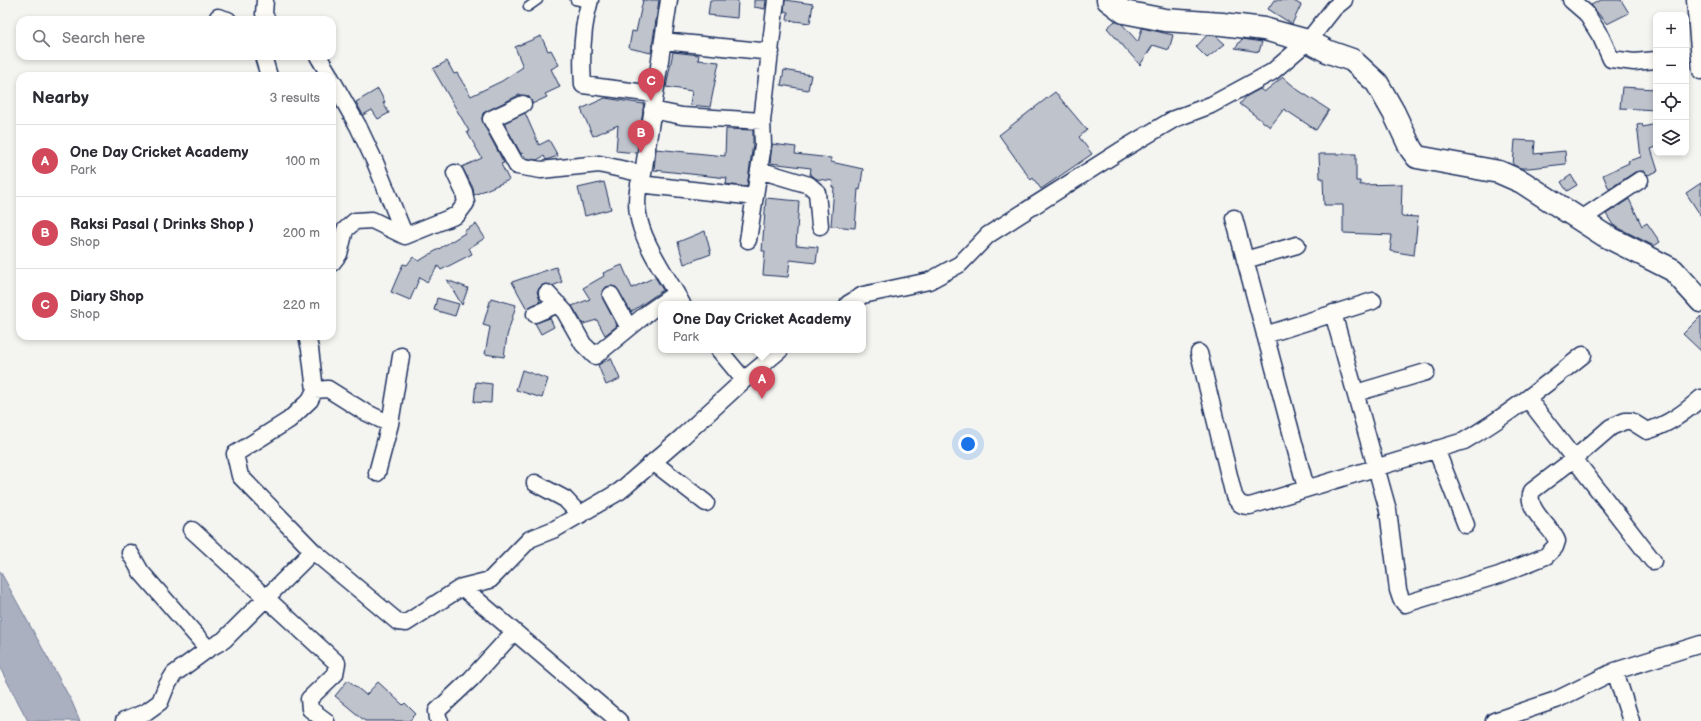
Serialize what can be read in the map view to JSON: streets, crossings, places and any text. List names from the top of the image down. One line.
{"page":{"map_buttons":["+","−"],"search":"Search here","pins":["C","B","A"],"heading":["Nearby","3 results"],"list":[{"mark":"A","name":"One Day Cricket Academy","note":"Park","value":"100 m"},{"mark":"B","name":"Raksi Pasal ( Drinks Shop )","note":"Shop","value":"200 m"},{"mark":"C","name":"Diary Shop","note":"Shop","value":"220 m"}],"popup":["One Day Cricket Academy","Park"]}}
